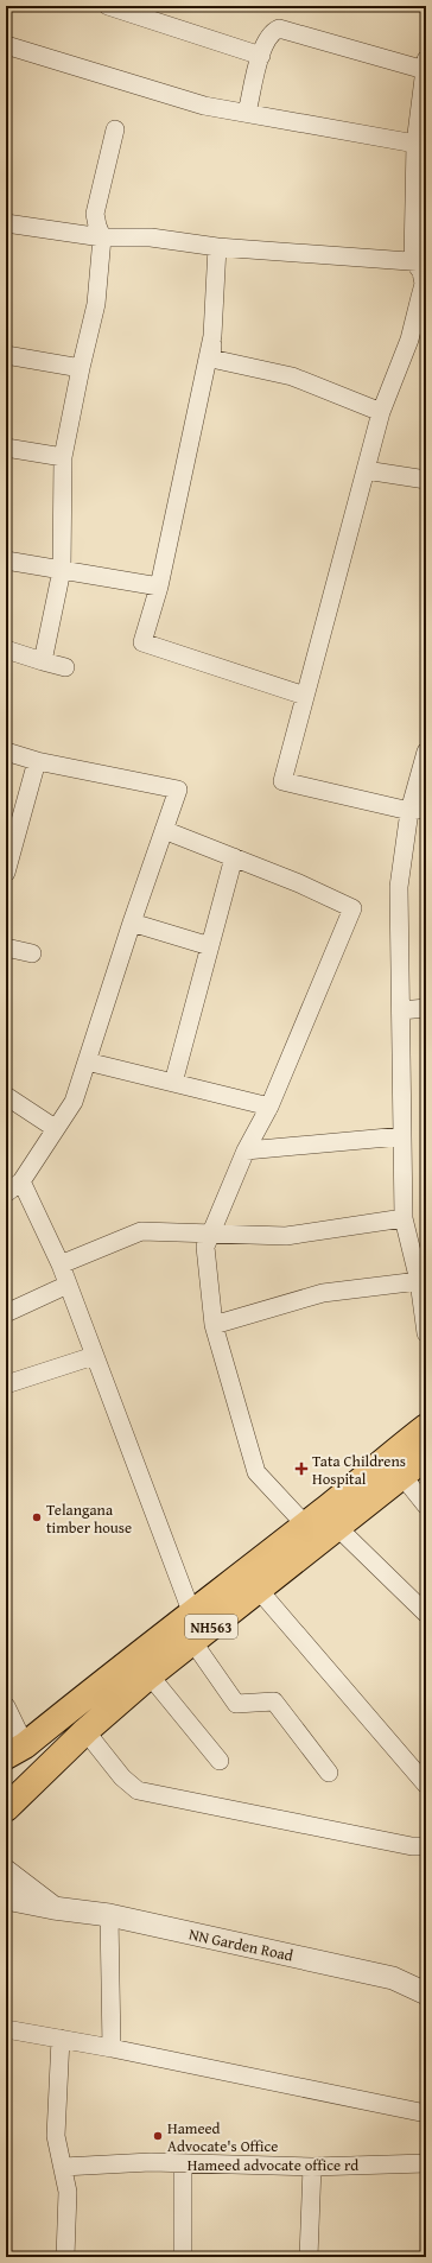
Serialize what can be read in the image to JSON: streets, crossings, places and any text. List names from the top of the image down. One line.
{"streets":{"highway":["NH563"],"street":["NN Garden Road","Hameed advocate office rd"]},"places":{"health":["Tata Childrens Hospital"],"other":["Telangana timber house","Hameed Advocate's Office"]}}
